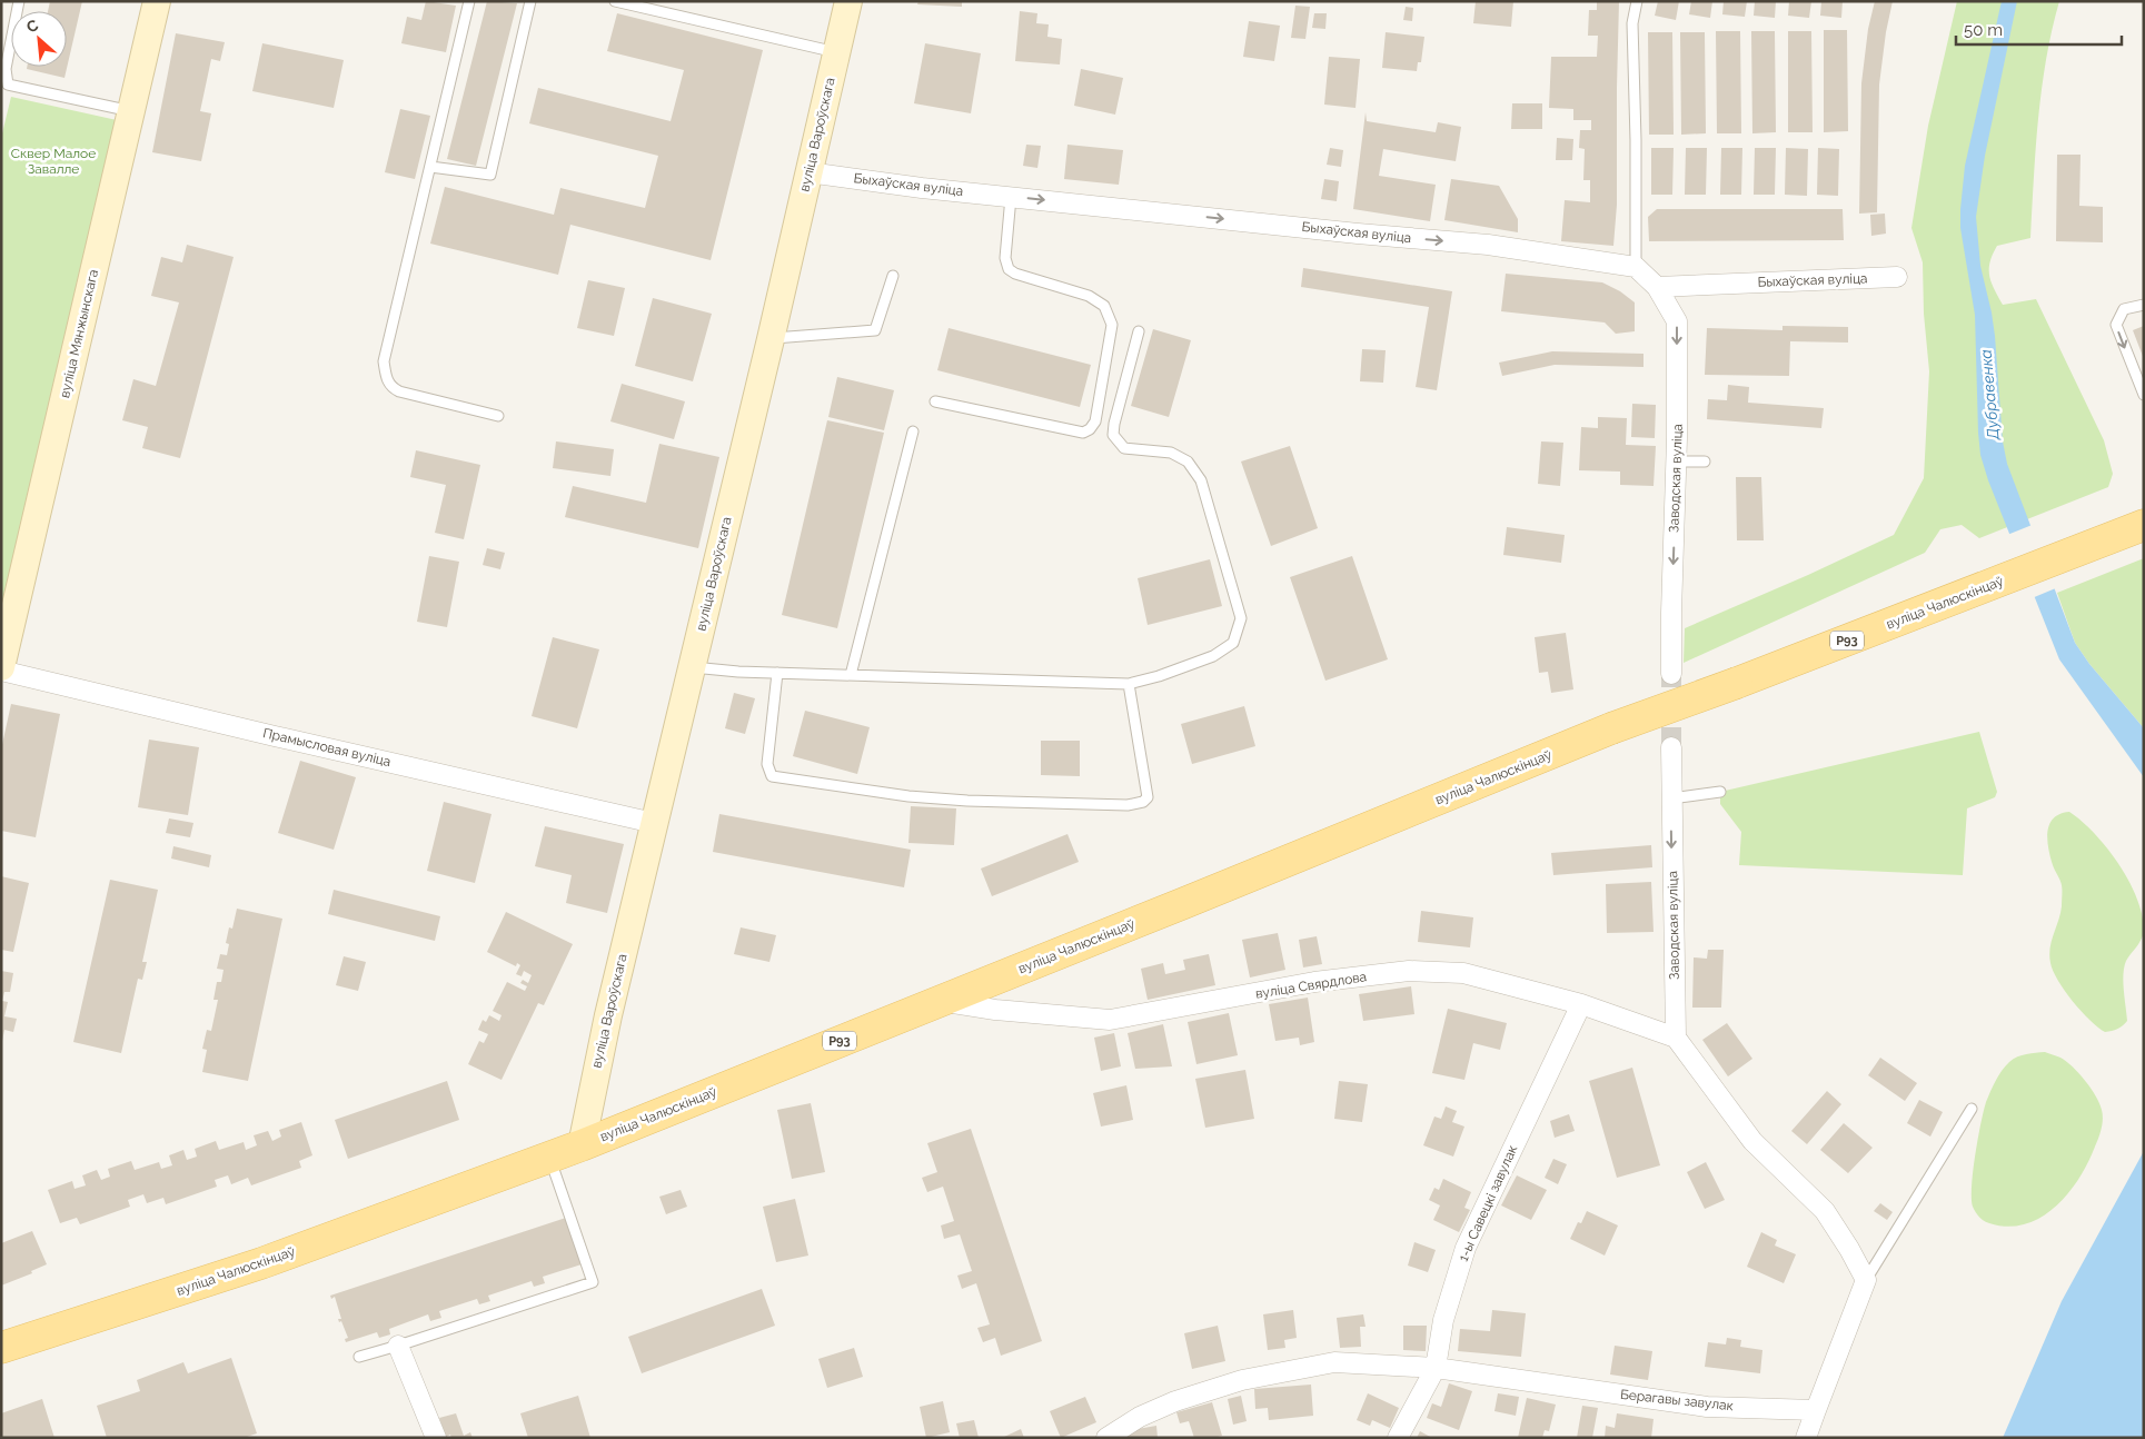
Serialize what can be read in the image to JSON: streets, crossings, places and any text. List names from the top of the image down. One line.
{"streets":{"main road":["вуліца Чалюскінцаў","Р93"],"street":["вуліца Вароўскага","Быхаўская вуліца","вуліца Мянжынскага","Заводская вуліца","Прамысловая вуліца","вуліца Свярдлова","1-ы Савецкі завулак","Берагавы завулак"]},"crossings":[["вуліца Вароўскага","Быхаўская вуліца"],["вуліца Вароўскага","вуліца Чалюскінцаў"],["вуліца Вароўскага","Прамысловая вуліца"],["Быхаўская вуліца","Заводская вуліца"],["вуліца Мянжынскага","Прамысловая вуліца"],["Заводская вуліца","вуліца Свярдлова"],["вуліца Чалюскінцаў","вуліца Свярдлова"],["вуліца Свярдлова","1-ы Савецкі завулак"],["1-ы Савецкі завулак","Берагавы завулак"]],"one_way":["Быхаўская вуліца","Заводская вуліца"],"water":["Дубравенка"],"parks":["Сквер Малое Завалле"],"scale_bar":"50 m","north":"top left"}
